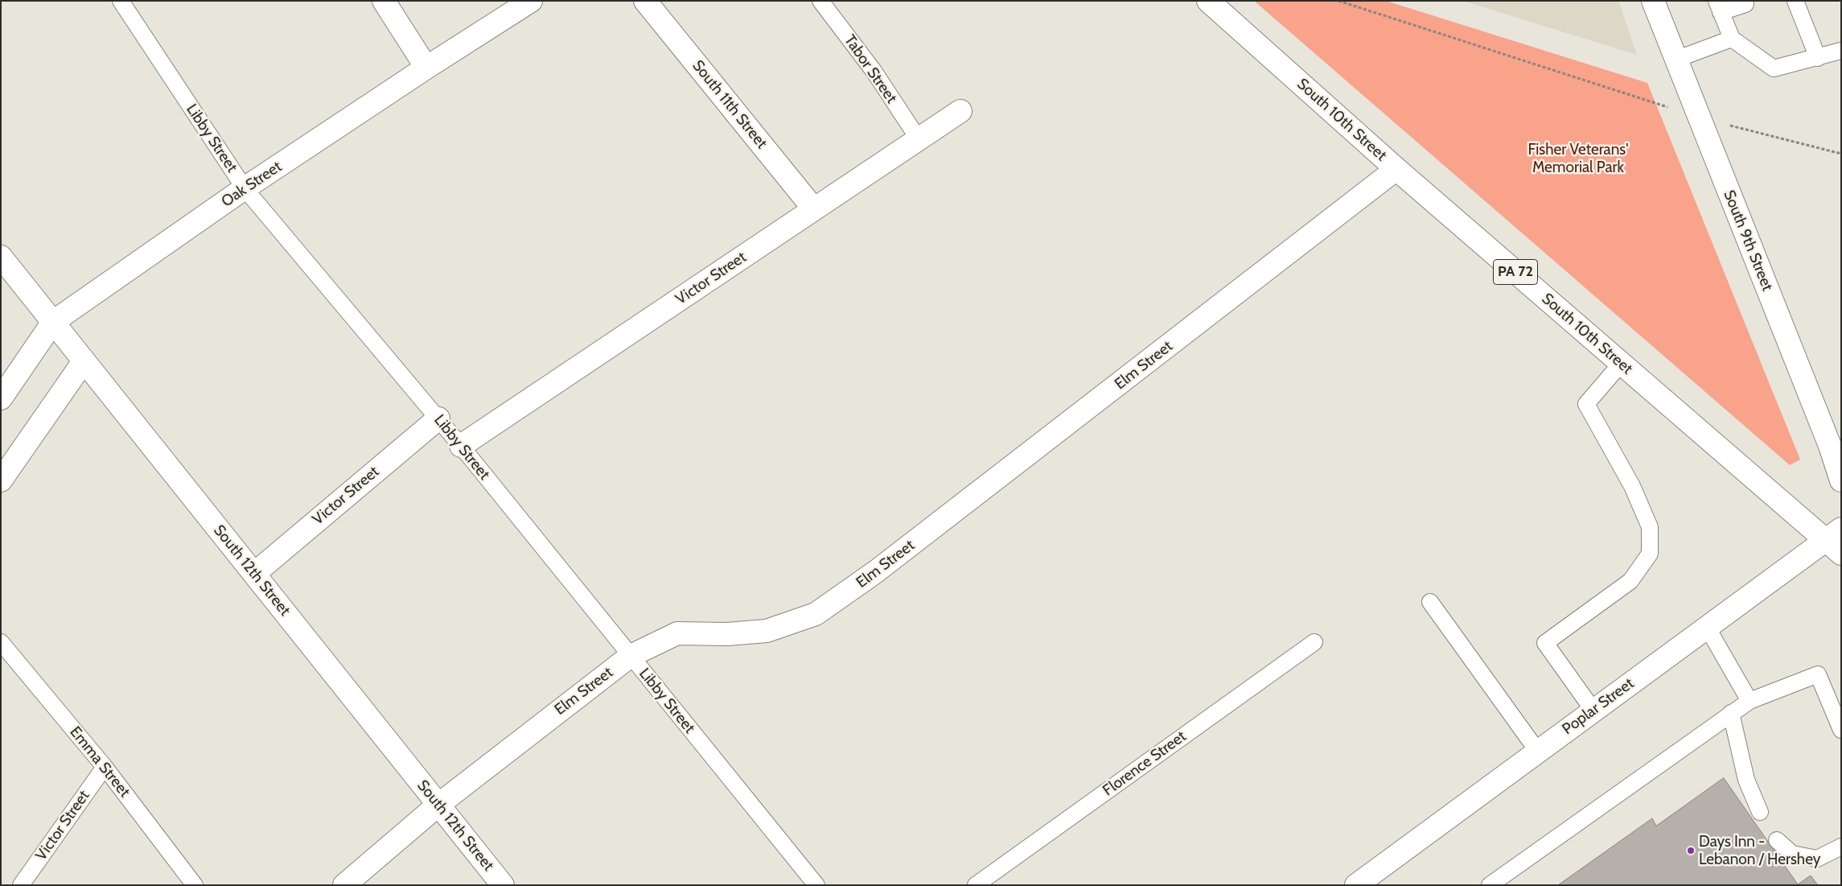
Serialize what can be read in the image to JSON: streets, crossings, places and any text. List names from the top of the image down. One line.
{"streets":{"main road":["South 11th Street","South 10th Street","Oak Street","South 9th Street","PA 72","Victor Street","Elm Street","South 12th Street","Poplar Street"],"lane":["Tabor Street","Libby Street","Emma Street","Florence Street"]},"crossings":[["Tabor Street","Victor Street"],["South 11th Street","Victor Street"],["South 10th Street","Elm Street"],["South 10th Street","Poplar Street"],["Libby Street","Oak Street"],["Libby Street","Victor Street"],["Libby Street","Elm Street"],["Oak Street","South 12th Street"],["Victor Street","South 12th Street"],["Victor Street","Emma Street"],["Elm Street","South 12th Street"]],"parks":["Fisher Veterans' Memorial Park"],"places":["Days Inn - Lebanon / Hershey"]}
